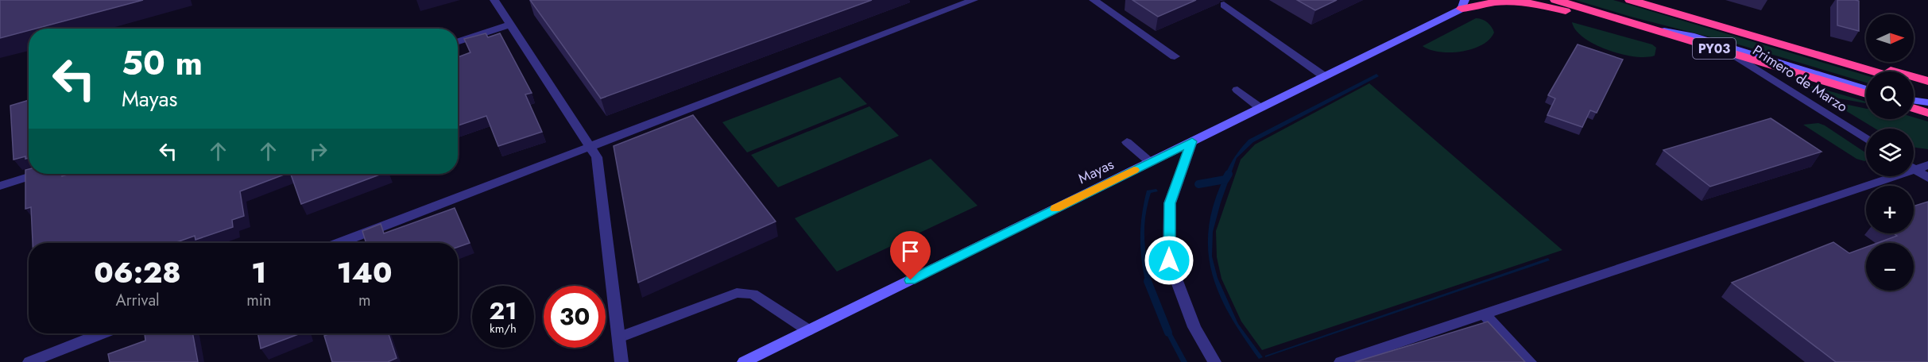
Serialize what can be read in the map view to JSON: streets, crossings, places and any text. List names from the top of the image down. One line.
{"streets":{"highway":["PY03"],"street":["Primero de Marzo","Mayas"]},"crossings":[["PY03","Primero de Marzo"]],"north":"right","page":{"map_buttons":["+","−"],"turn":["50 m","Mayas"],"eta":["06:28","Arrival","1","min","140","m"],"speed":"21 km/h","limit":"30"}}
